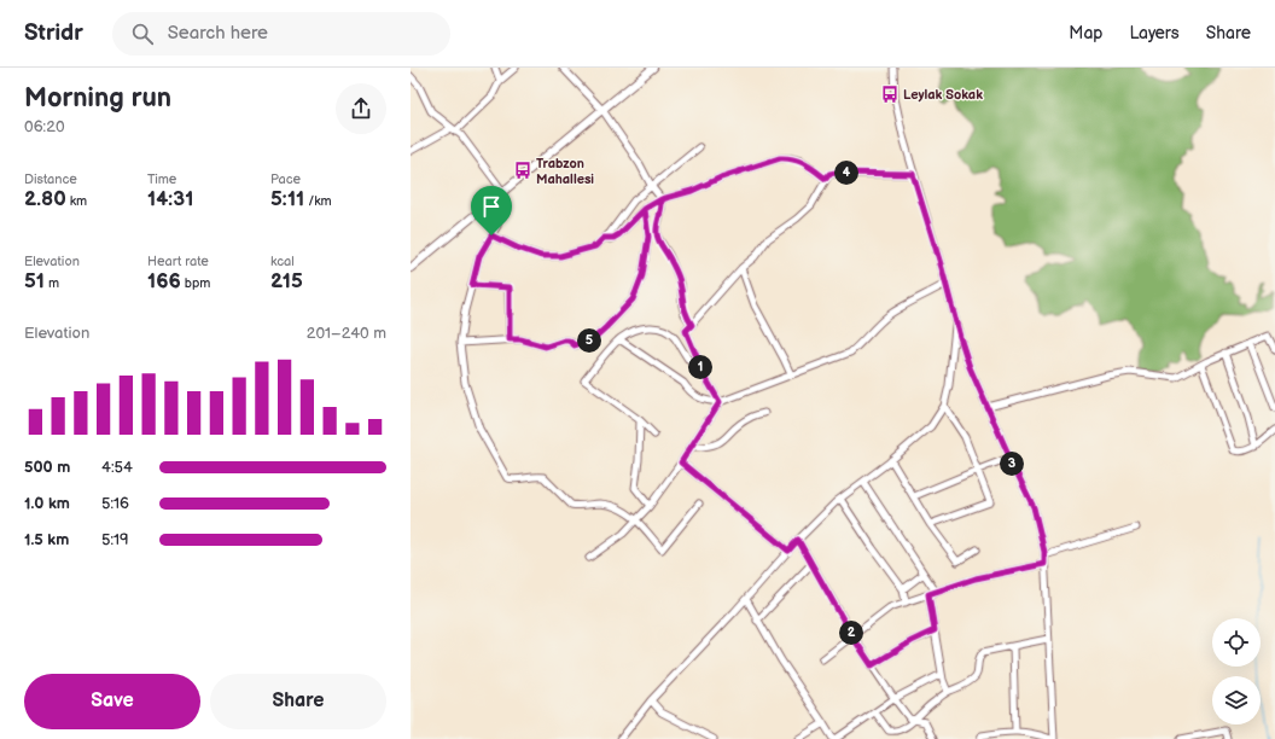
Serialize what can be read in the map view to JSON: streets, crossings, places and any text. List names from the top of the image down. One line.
{"places":{"bus stop":["Leylak Sokak","Trabzon Mahallesi"]},"page":{"header":"Stridr","search":"Search here","nav":["Map","Layers","Share"],"heading":["Morning run","06:20"],"stats":[["Distance","2.80 km"],["Time","14:31"],["Pace","5:11 /km"],["Elevation","51 m"],["Heart rate","166 bpm"],["kcal","215"]],"pins":["4","5","1","3","2"],"chart":["Elevation","201–240 m"],"list":[{"name":"500 m","note":"4:54"},{"name":"1.0 km","note":"5:16"},{"name":"1.5 km","note":"5:19"}],"buttons":["Save","Share"]}}
